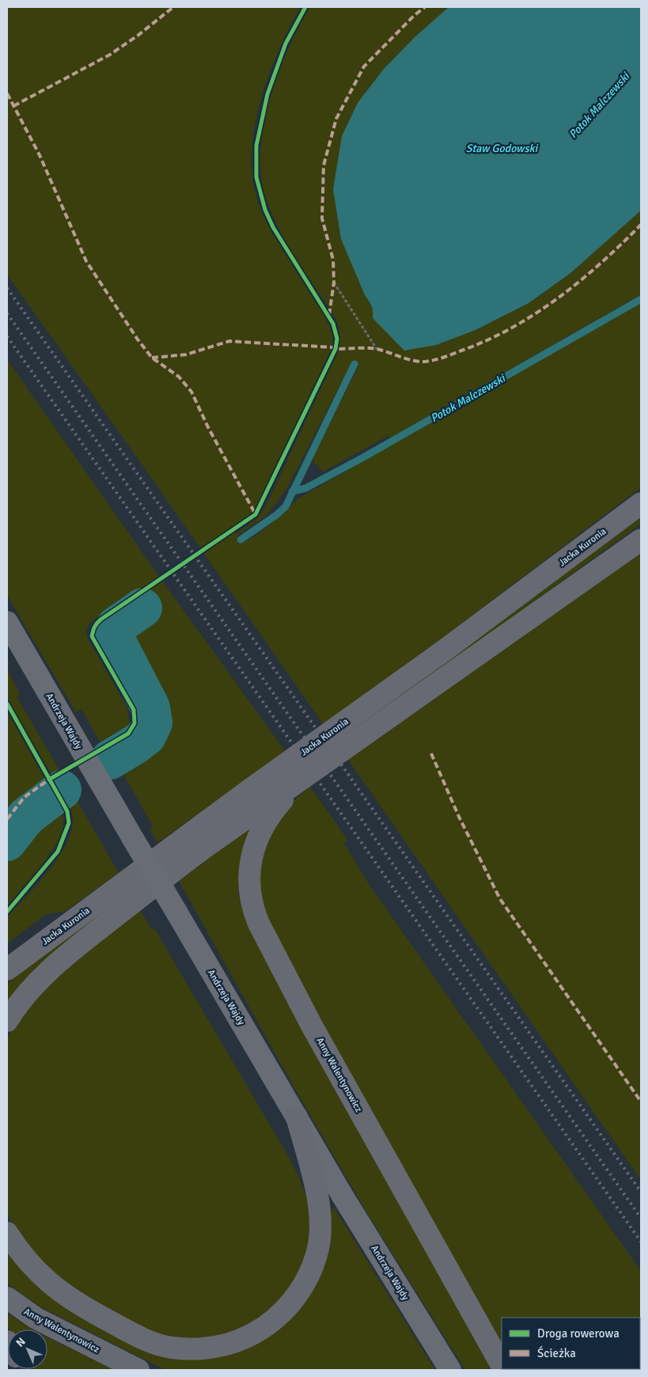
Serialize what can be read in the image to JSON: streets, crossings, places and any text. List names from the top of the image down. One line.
{"streets":{"main road":["Jacka Kuronia","Andrzeja Wajdy","Anny Walentynowicz"]},"water":["Potok Malczewski","Staw Godowski"],"legend":["Droga rowerowa","Ścieżka"],"north":"top left"}
